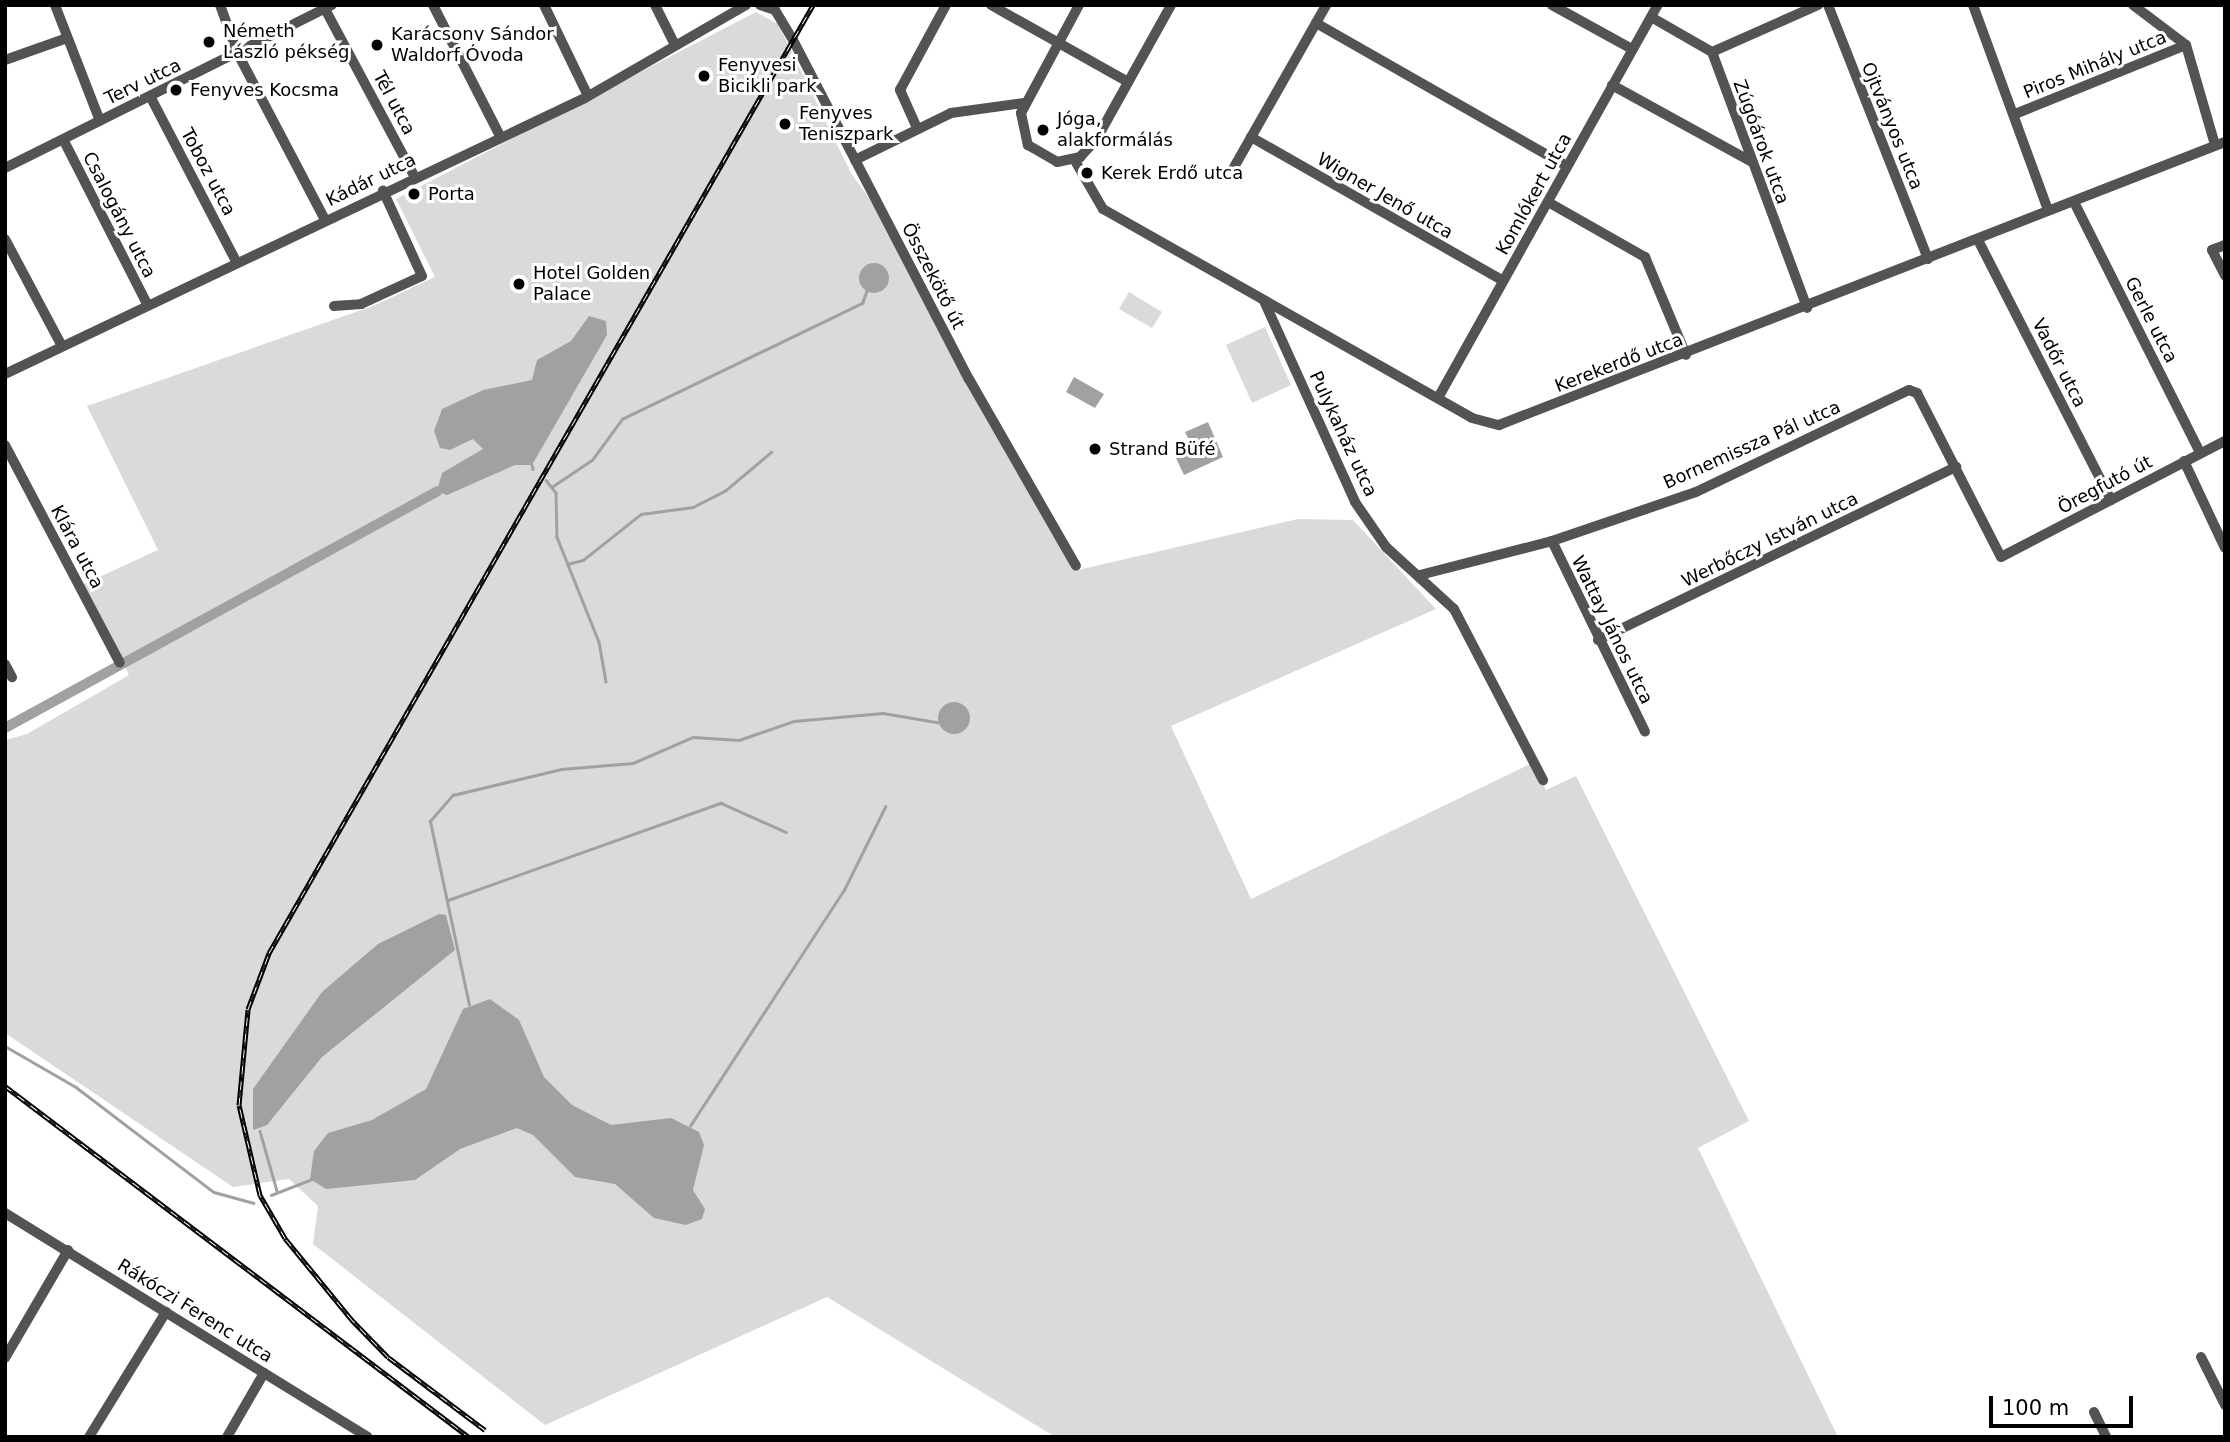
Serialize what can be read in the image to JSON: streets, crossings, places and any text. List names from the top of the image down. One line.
{"streets":{"street":["Piros Mihály utca","Terv utca","Tél utca","Ojtványos utca","Zúgóárok utca","Toboz utca","Kádár utca","Komlókert utca","Wigner Jenő utca","Csalogány utca","Összekötő út","Gerle utca","Kerekerdő utca","Vadőr utca","Pulykaház utca","Bornemissza Pál utca","Öregfutó út","Werbőczy István utca","Klára utca","Wattay János utca","Rákóczi Ferenc utca"]},"crossings":[["Terv utca","Tél utca"],["Terv utca","Toboz utca"],["Terv utca","Csalogány utca"],["Tél utca","Kádár utca"],["Ojtványos utca","Kerekerdő utca"],["Zúgóárok utca","Kerekerdő utca"],["Toboz utca","Kádár utca"],["Kádár utca","Csalogány utca"],["Komlókert utca","Wigner Jenő utca"],["Komlókert utca","Kerekerdő utca"],["Gerle utca","Kerekerdő utca"],["Gerle utca","Öregfutó út"],["Kerekerdő utca","Vadőr utca"],["Kerekerdő utca","Pulykaház utca"],["Vadőr utca","Öregfutó út"],["Pulykaház utca","Bornemissza Pál utca"],["Bornemissza Pál utca","Öregfutó út"],["Bornemissza Pál utca","Werbőczy István utca"],["Bornemissza Pál utca","Wattay János utca"],["Werbőczy István utca","Wattay János utca"]],"places":["Németh László pékség","Karácsony Sándor Waldorf Óvoda","Fenyvesi Bicikli park","Fenyves Kocsma","Fenyves Teniszpark","Jóga, alakformálás","Kerek Erdő utca","Porta","Hotel Golden Palace","Strand Büfé"],"scale_bar":"100 m"}
